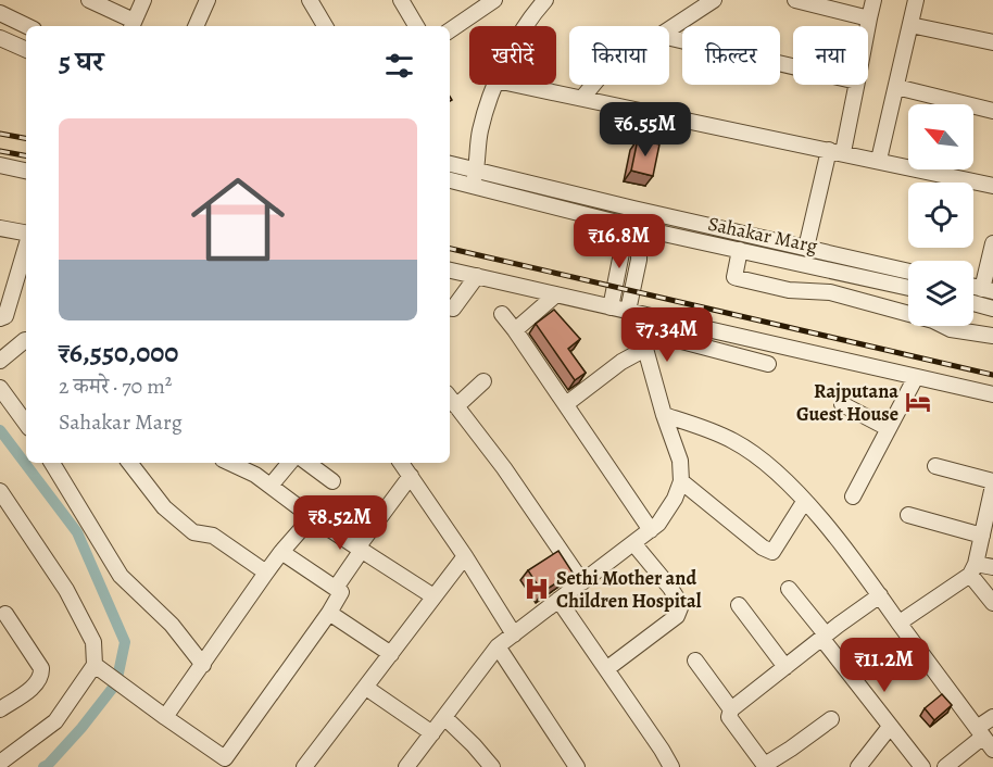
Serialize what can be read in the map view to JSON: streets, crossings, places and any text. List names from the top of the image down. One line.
{"streets":{"street":["Sahakar Marg"]},"places":{"hotel":["Rajputana Guest House"],"hospital":["Sethi Mother and Children Hospital"]},"north":"top left","page":{"chip":["खरीदें","किराया","फ़िल्टर","नया"],"heading":"5 घर","price":["₹6.55M","₹16.8M","₹7.34M","₹8.52M","₹11.2M"],"list":[{"name":"₹6,550,000","note":"2 कमरे · 70 m² · Sahakar Marg"}]}}
